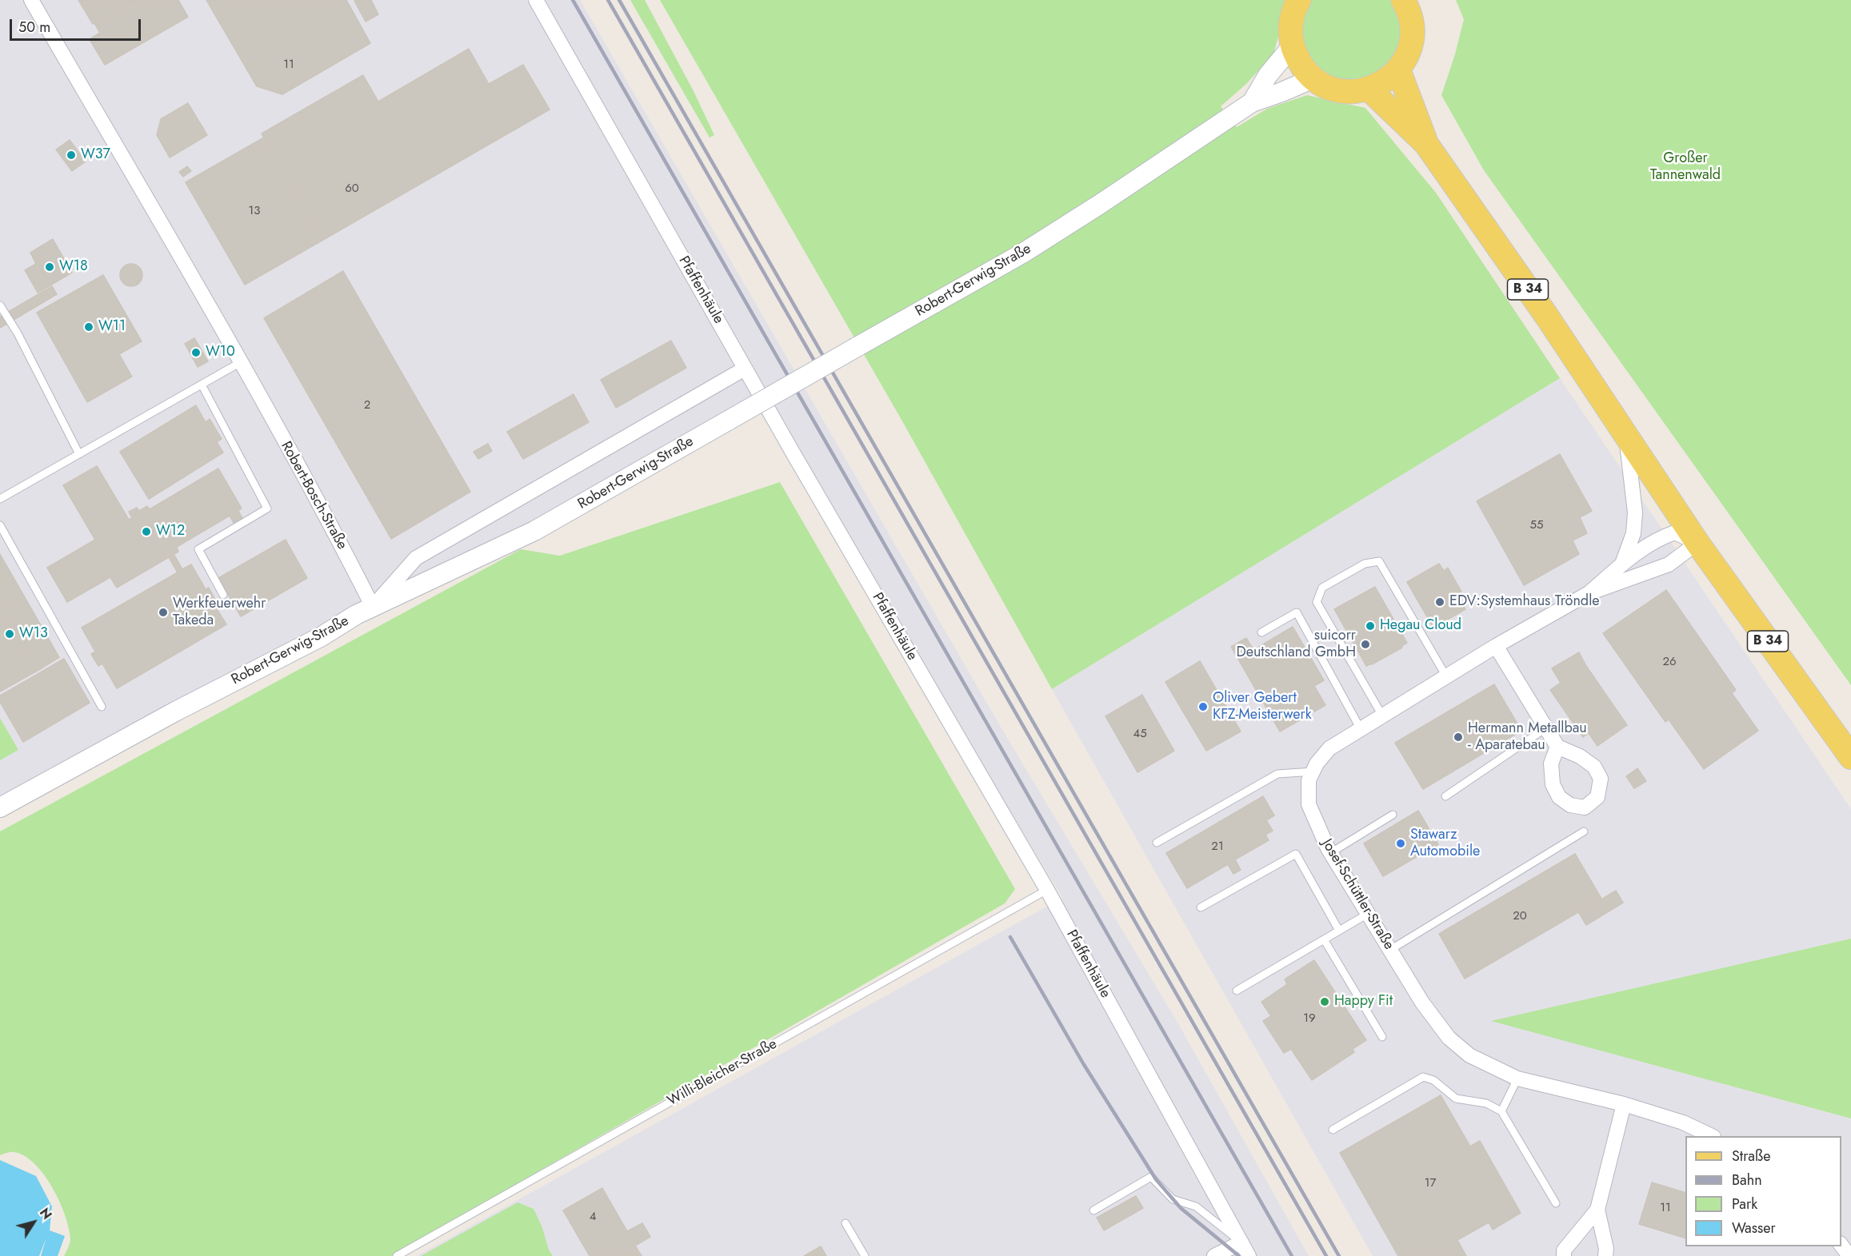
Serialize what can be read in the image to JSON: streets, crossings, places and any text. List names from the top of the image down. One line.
{"streets":{"main road":["B 34"],"street":["Robert-Gerwig-Straße","Pfaffenhäule","Robert-Bosch-Straße","Josef-Schüttler-Straße"],"lane":["Willi-Bleicher-Straße"]},"crossings":[["Robert-Gerwig-Straße","Robert-Bosch-Straße"],["B 34","Josef-Schüttler-Straße"],["Pfaffenhäule","Willi-Bleicher-Straße"]],"parks":["Großer Tannenwald"],"places":["W37","W18","W11","W10","W12","EDV:Systemhaus Tröndle","Werkfeuerwehr Takeda","Hegau Cloud","W13","suicorr Deutschland GmbH","Oliver Gebert KFZ-Meisterwerk","Hermann Metallbau - Aparatebau","Stawarz Automobile","Happy Fit"],"house_numbers":["11","60","13","2","55","26","45","21","20","19","17","11","4"],"legend":["Straße","Bahn","Park","Wasser"],"scale_bar":"50 m","north":"top right"}
